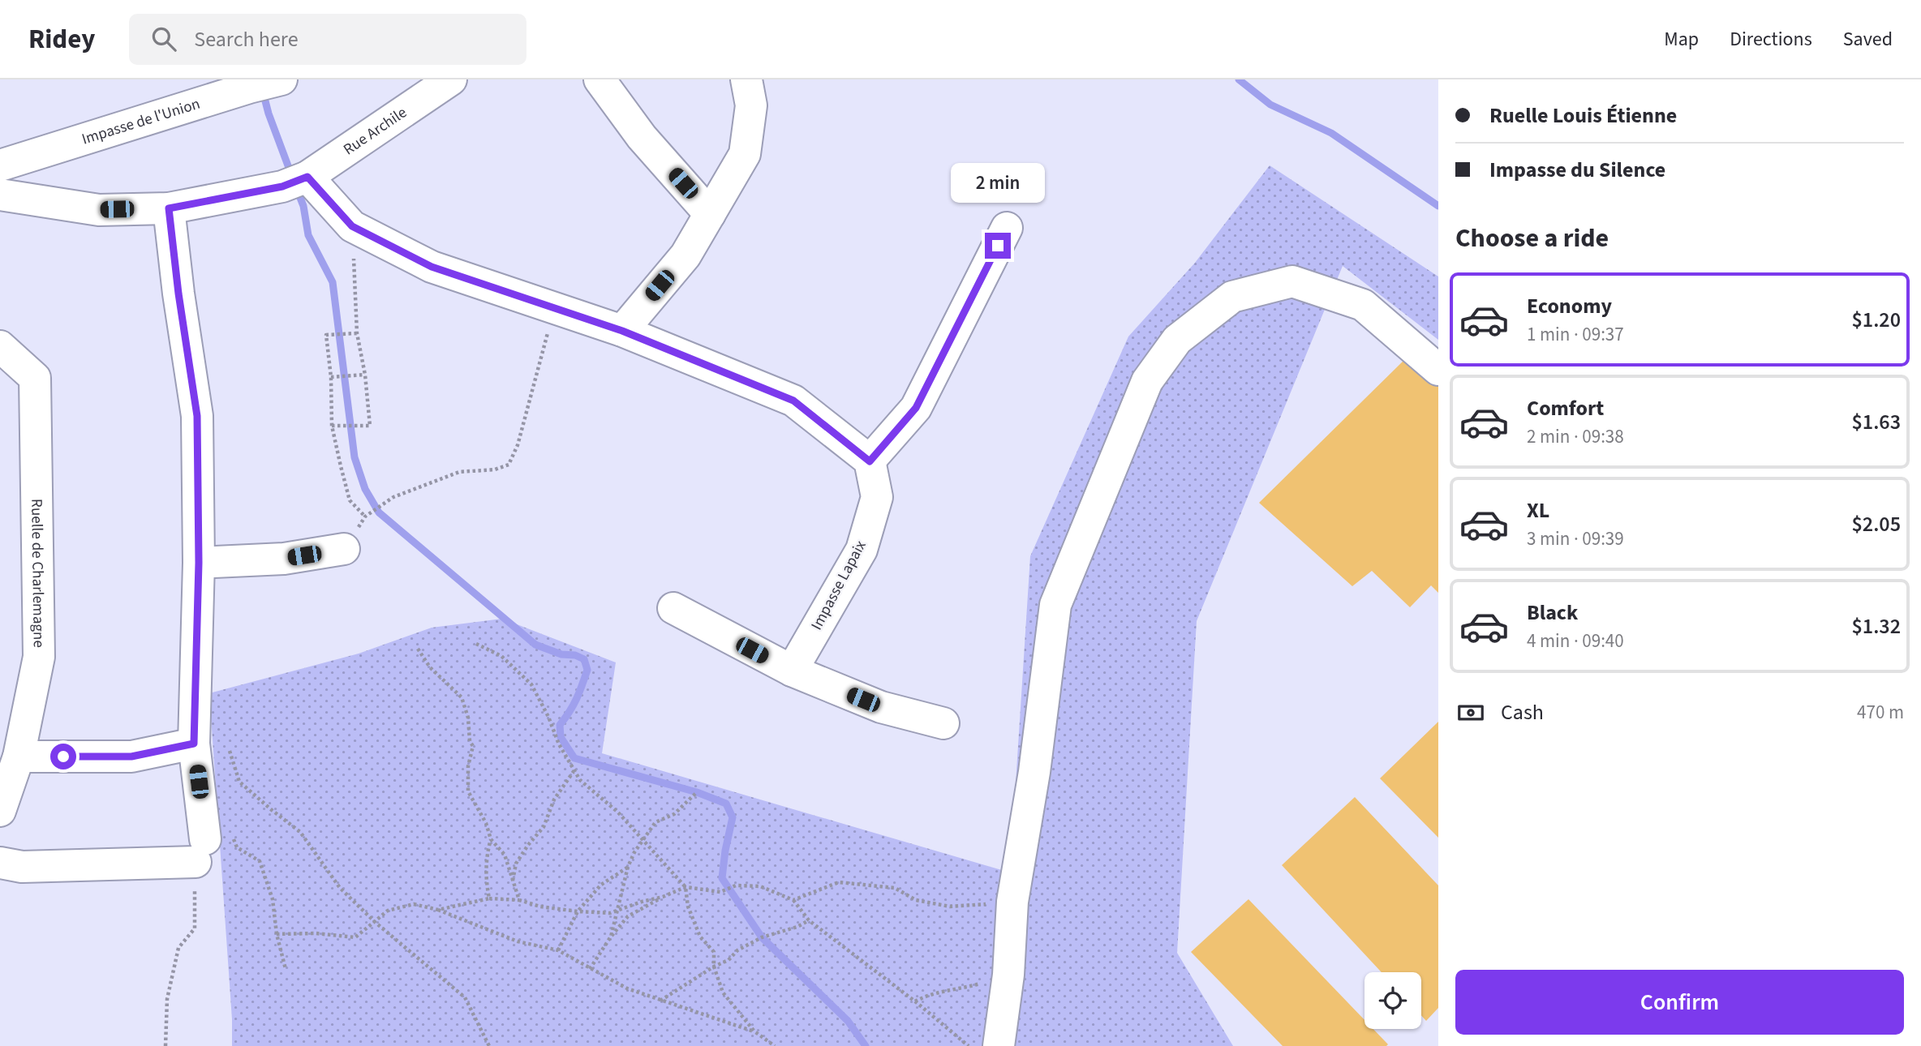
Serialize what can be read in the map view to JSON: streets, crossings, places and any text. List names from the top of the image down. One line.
{"streets":{"street":["Impasse de l'Union","Rue Archile","Ruelle de Charlemagne","Impasse Lapaix"]},"page":{"header":"Ridey","search":"Search here","nav":["Map","Directions","Saved"],"banner":["Ruelle Louis Étienne","Impasse du Silence"],"bubble":"2 min","heading":"Choose a ride","list":[{"name":"Economy","note":"1 min · 09:37","value":"$1.20"},{"name":"Comfort","note":"2 min · 09:38","value":"$1.63"},{"name":"XL","note":"3 min · 09:39","value":"$2.05"},{"name":"Black","note":"4 min · 09:40","value":"$1.32"}],"pay":["Cash","470 m"],"buttons":"Confirm"}}
